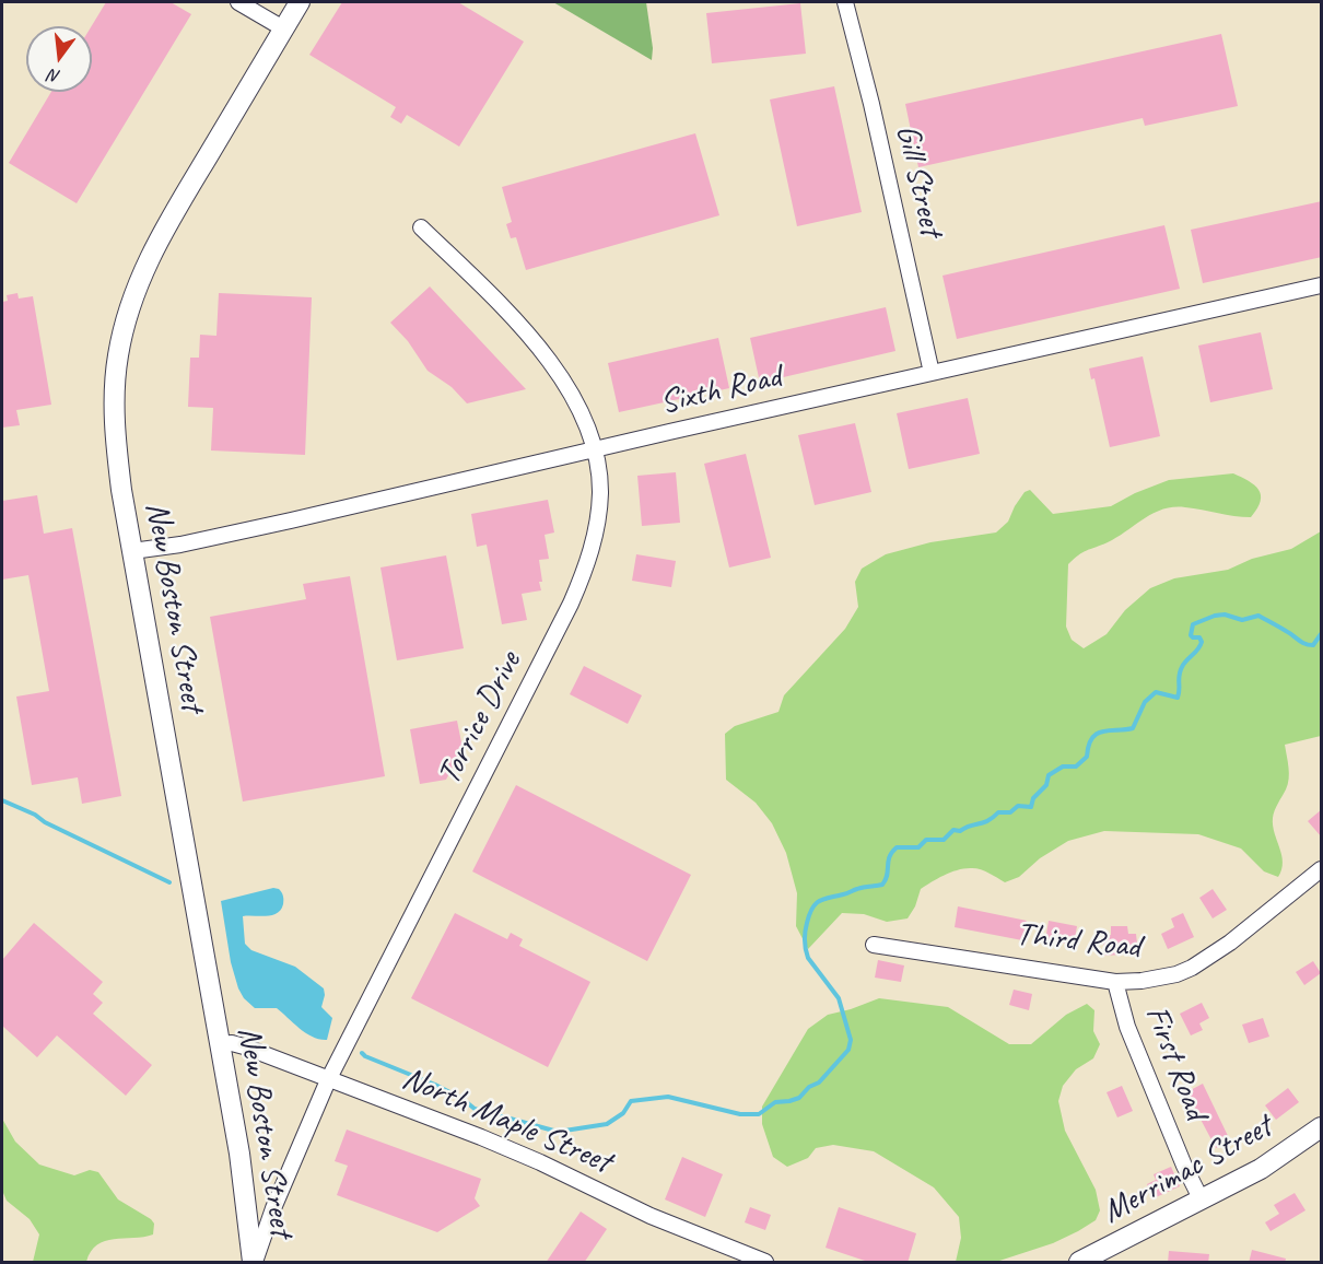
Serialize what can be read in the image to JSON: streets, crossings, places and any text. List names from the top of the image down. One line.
{"streets":{"main road":["New Boston Street","Merrimac Street"],"street":["Gill Street","Sixth Road","Torrice Drive","Third Road","First Road","North Maple Street"]},"crossings":[["Gill Street","Sixth Road"],["Sixth Road","New Boston Street"],["Sixth Road","Torrice Drive"],["New Boston Street","Torrice Drive"],["New Boston Street","North Maple Street"],["Torrice Drive","North Maple Street"],["Third Road","First Road"],["First Road","Merrimac Street"]],"north":"bottom"}
